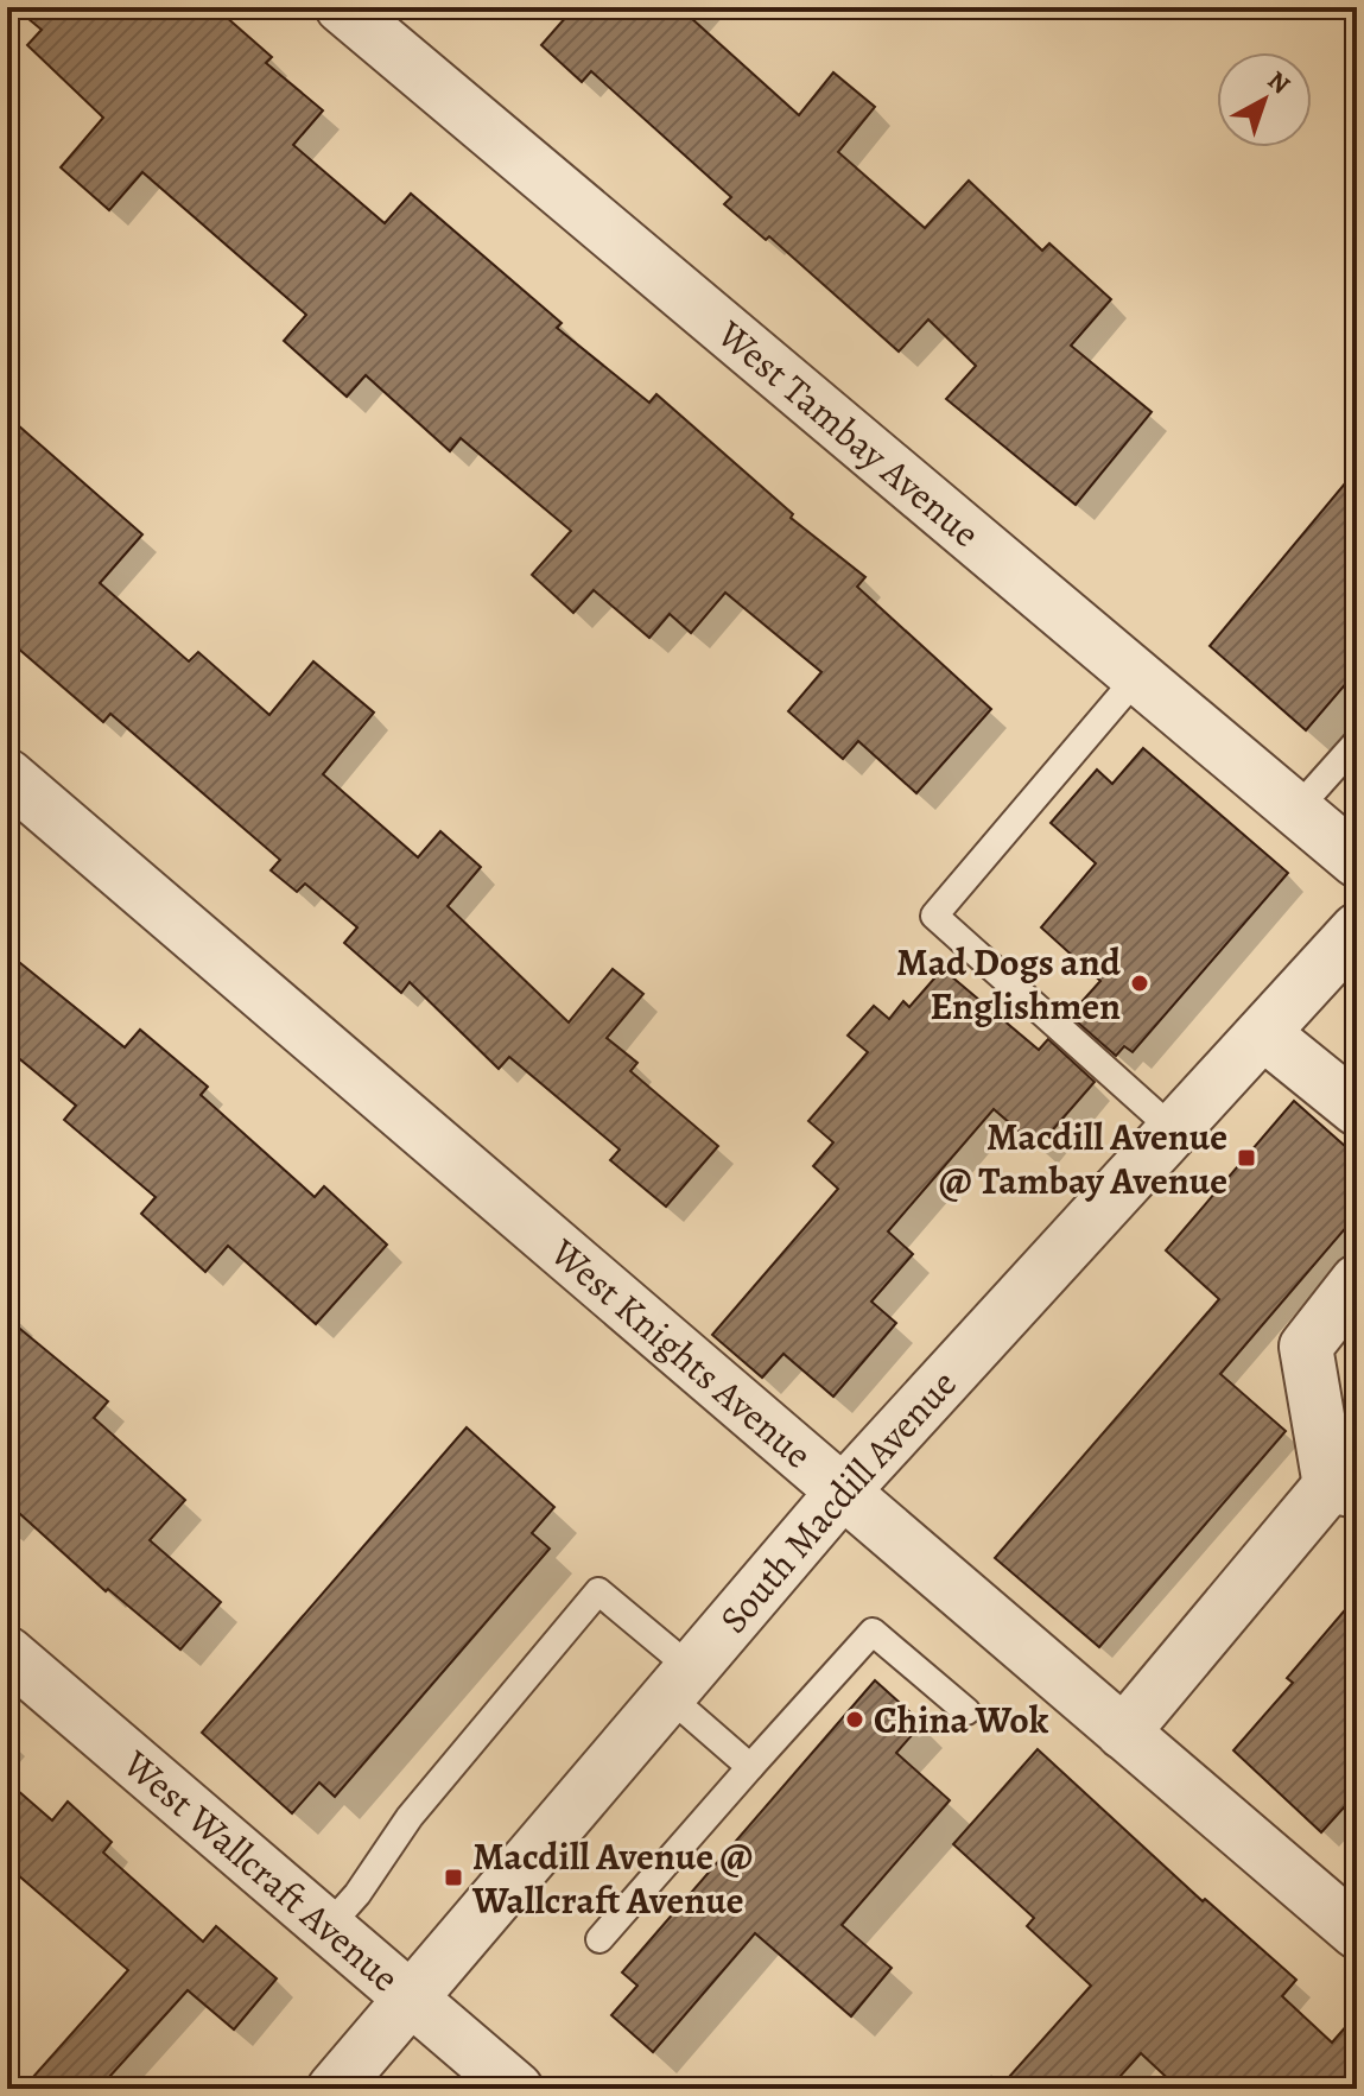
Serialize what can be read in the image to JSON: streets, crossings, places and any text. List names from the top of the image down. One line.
{"streets":{"street":["West Tambay Avenue","West Knights Avenue","South Macdill Avenue","West Wallcraft Avenue"]},"crossings":[["West Knights Avenue","South Macdill Avenue"],["South Macdill Avenue","West Wallcraft Avenue"]],"places":{"other":["Mad Dogs and Englishmen","China Wok"],"transit":["Macdill Avenue @ Tambay Avenue","Macdill Avenue @ Wallcraft Avenue"]},"north":"top right"}
